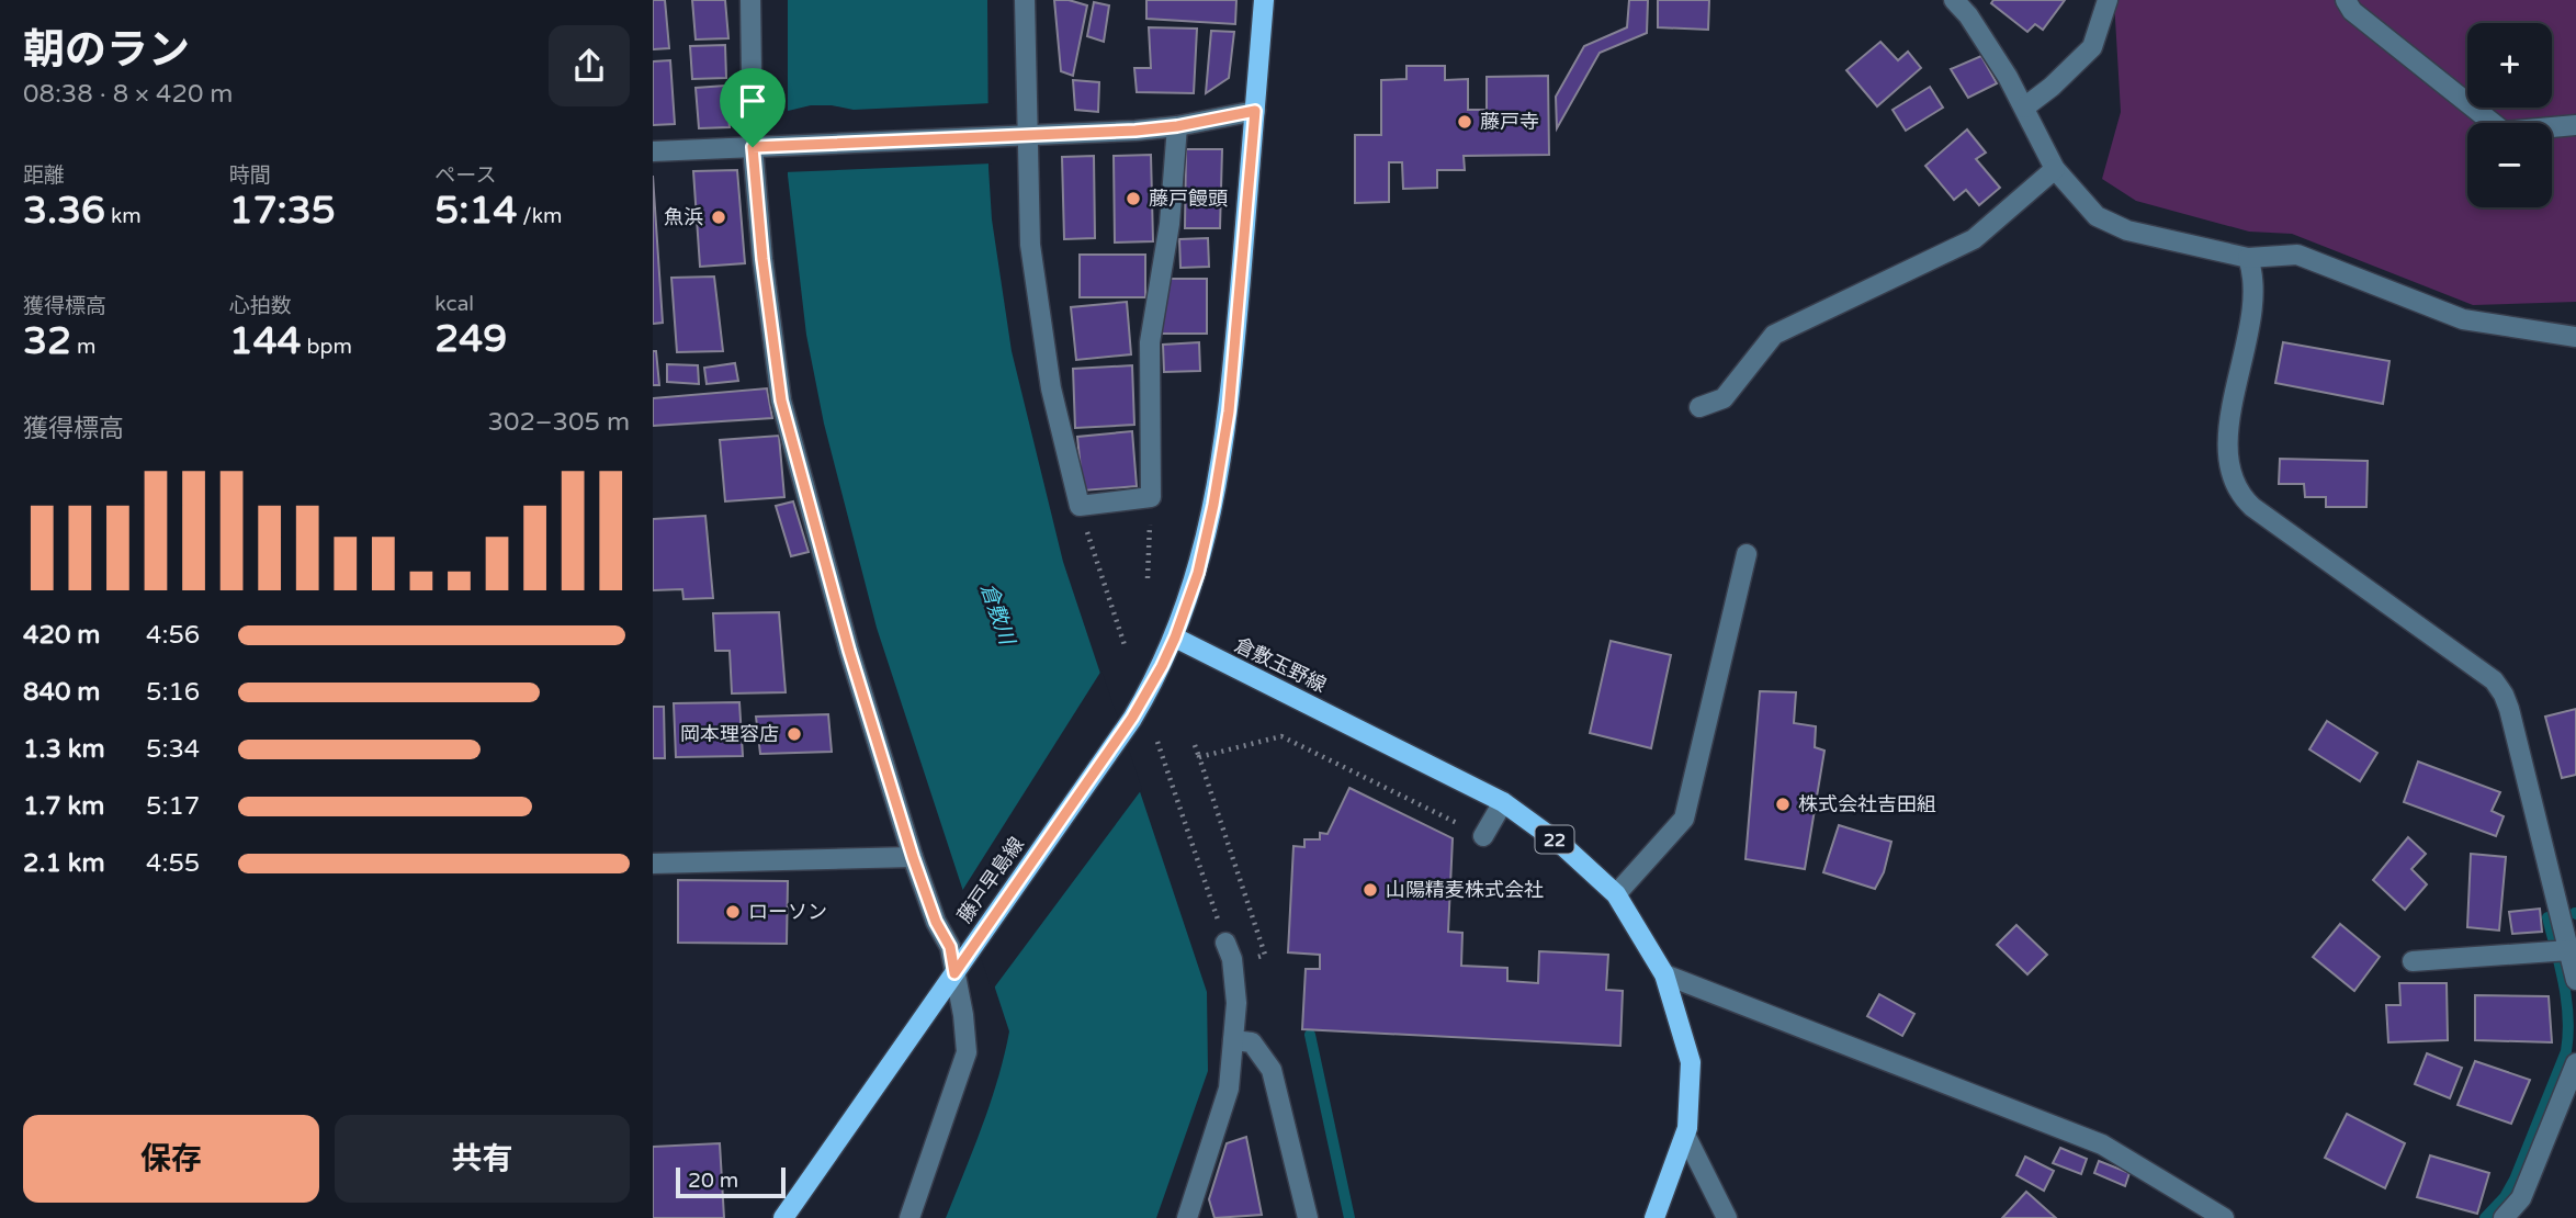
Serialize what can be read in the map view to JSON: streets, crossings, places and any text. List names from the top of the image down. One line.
{"streets":{"main road":["倉敷玉野線","22","藤戸早島線"]},"crossings":[["倉敷玉野線","藤戸早島線"]],"water":["倉敷川"],"places":["藤戸寺","藤戸饅頭","魚浜","岡本理容店","株式会社吉田組","山陽精麦株式会社","ローソン"],"scale_bar":"20 m","page":{"heading":["朝のラン","08:38 · 8 × 420 m"],"map_buttons":["+","−"],"stats":[["距離","3.36 km"],["時間","17:35"],["ペース","5:14 /km"],["獲得標高","32 m"],["心拍数","144 bpm"],["kcal","249"]],"chart":["獲得標高","302–305 m"],"list":[{"name":"420 m","note":"4:56"},{"name":"840 m","note":"5:16"},{"name":"1.3 km","note":"5:34"},{"name":"1.7 km","note":"5:17"},{"name":"2.1 km","note":"4:55"}],"buttons":["保存","共有"],"scale":"20 m"}}
